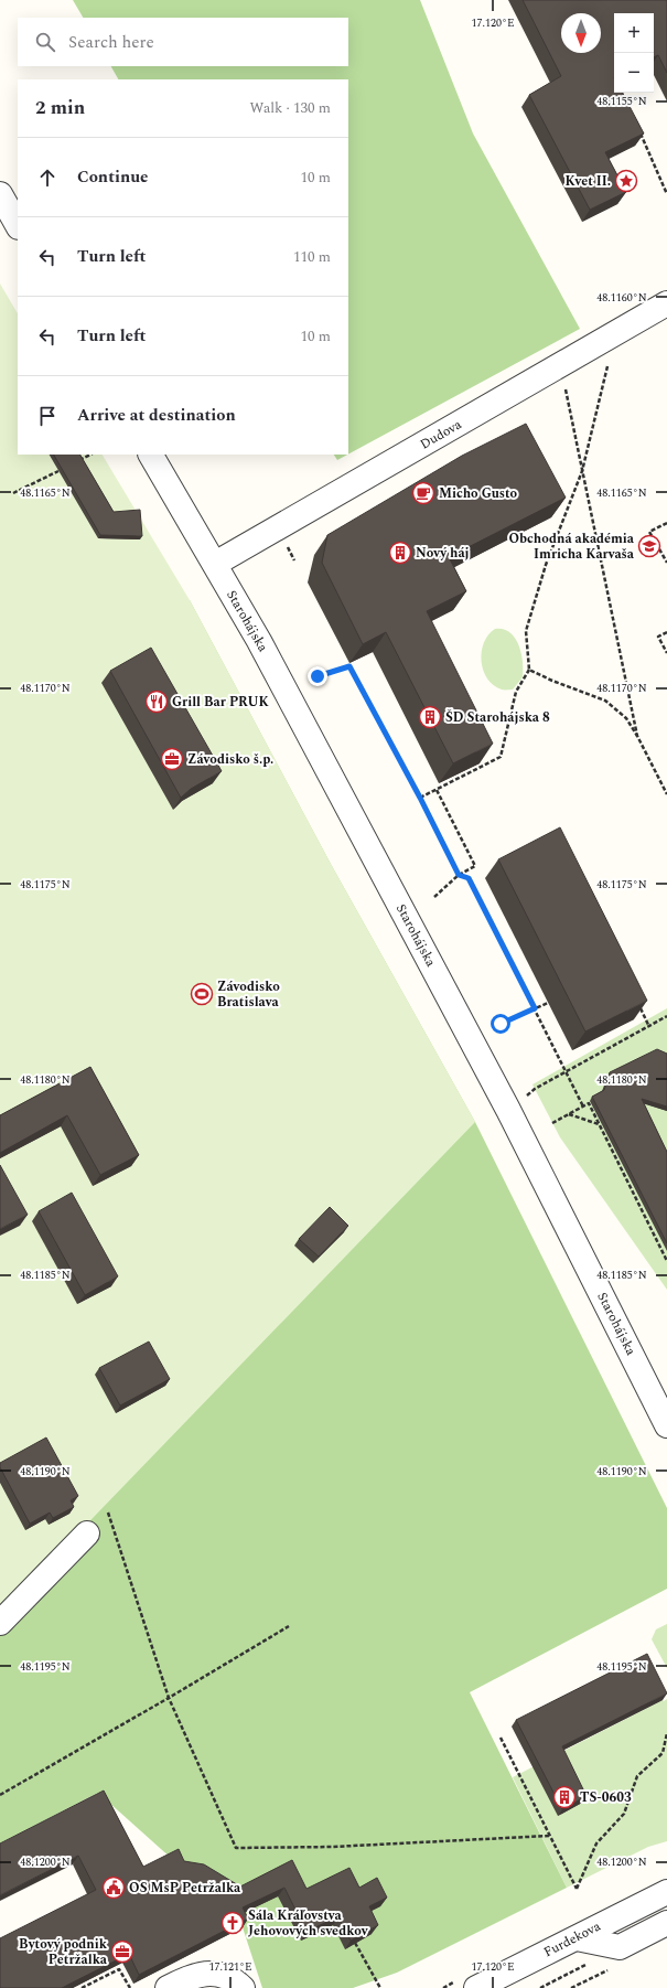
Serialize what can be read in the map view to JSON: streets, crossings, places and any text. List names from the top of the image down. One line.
{"streets":{"street":["Dudova","Starohájska","Furdekova"]},"crossings":[["Dudova","Starohájska"]],"places":{"place":["Kvet II."],"cafe":["Micho Gusto"],"school or university":["Obchodná akadémia Imricha Karvaša"],"building":["Nový háj","ŠD Starohájska 8","TS-0603"],"restaurant":["Grill Bar PRUK"],"office":["Závodisko š.p.","Bytový podnik Petržalka"],"sports":["Závodisko Bratislava"],"public building":["OS MsP Petržalka"],"church":["Sála Kráľovstva Jehovových svedkov"]},"north":"bottom","page":{"map_buttons":["+","−"],"search":"Search here","heading":["2 min","Walk · 130 m"],"list":[["Continue","10 m"],["Turn left","110 m"],["Turn left","10 m"],"Arrive at destination"]},"coordinates":["17.120°E","48.1155°N","48.1160°N","48.1165°N","48.1170°N","48.1175°N","48.1180°N","48.1185°N","48.1190°N","48.1195°N","48.1200°N","17.121°E"]}
